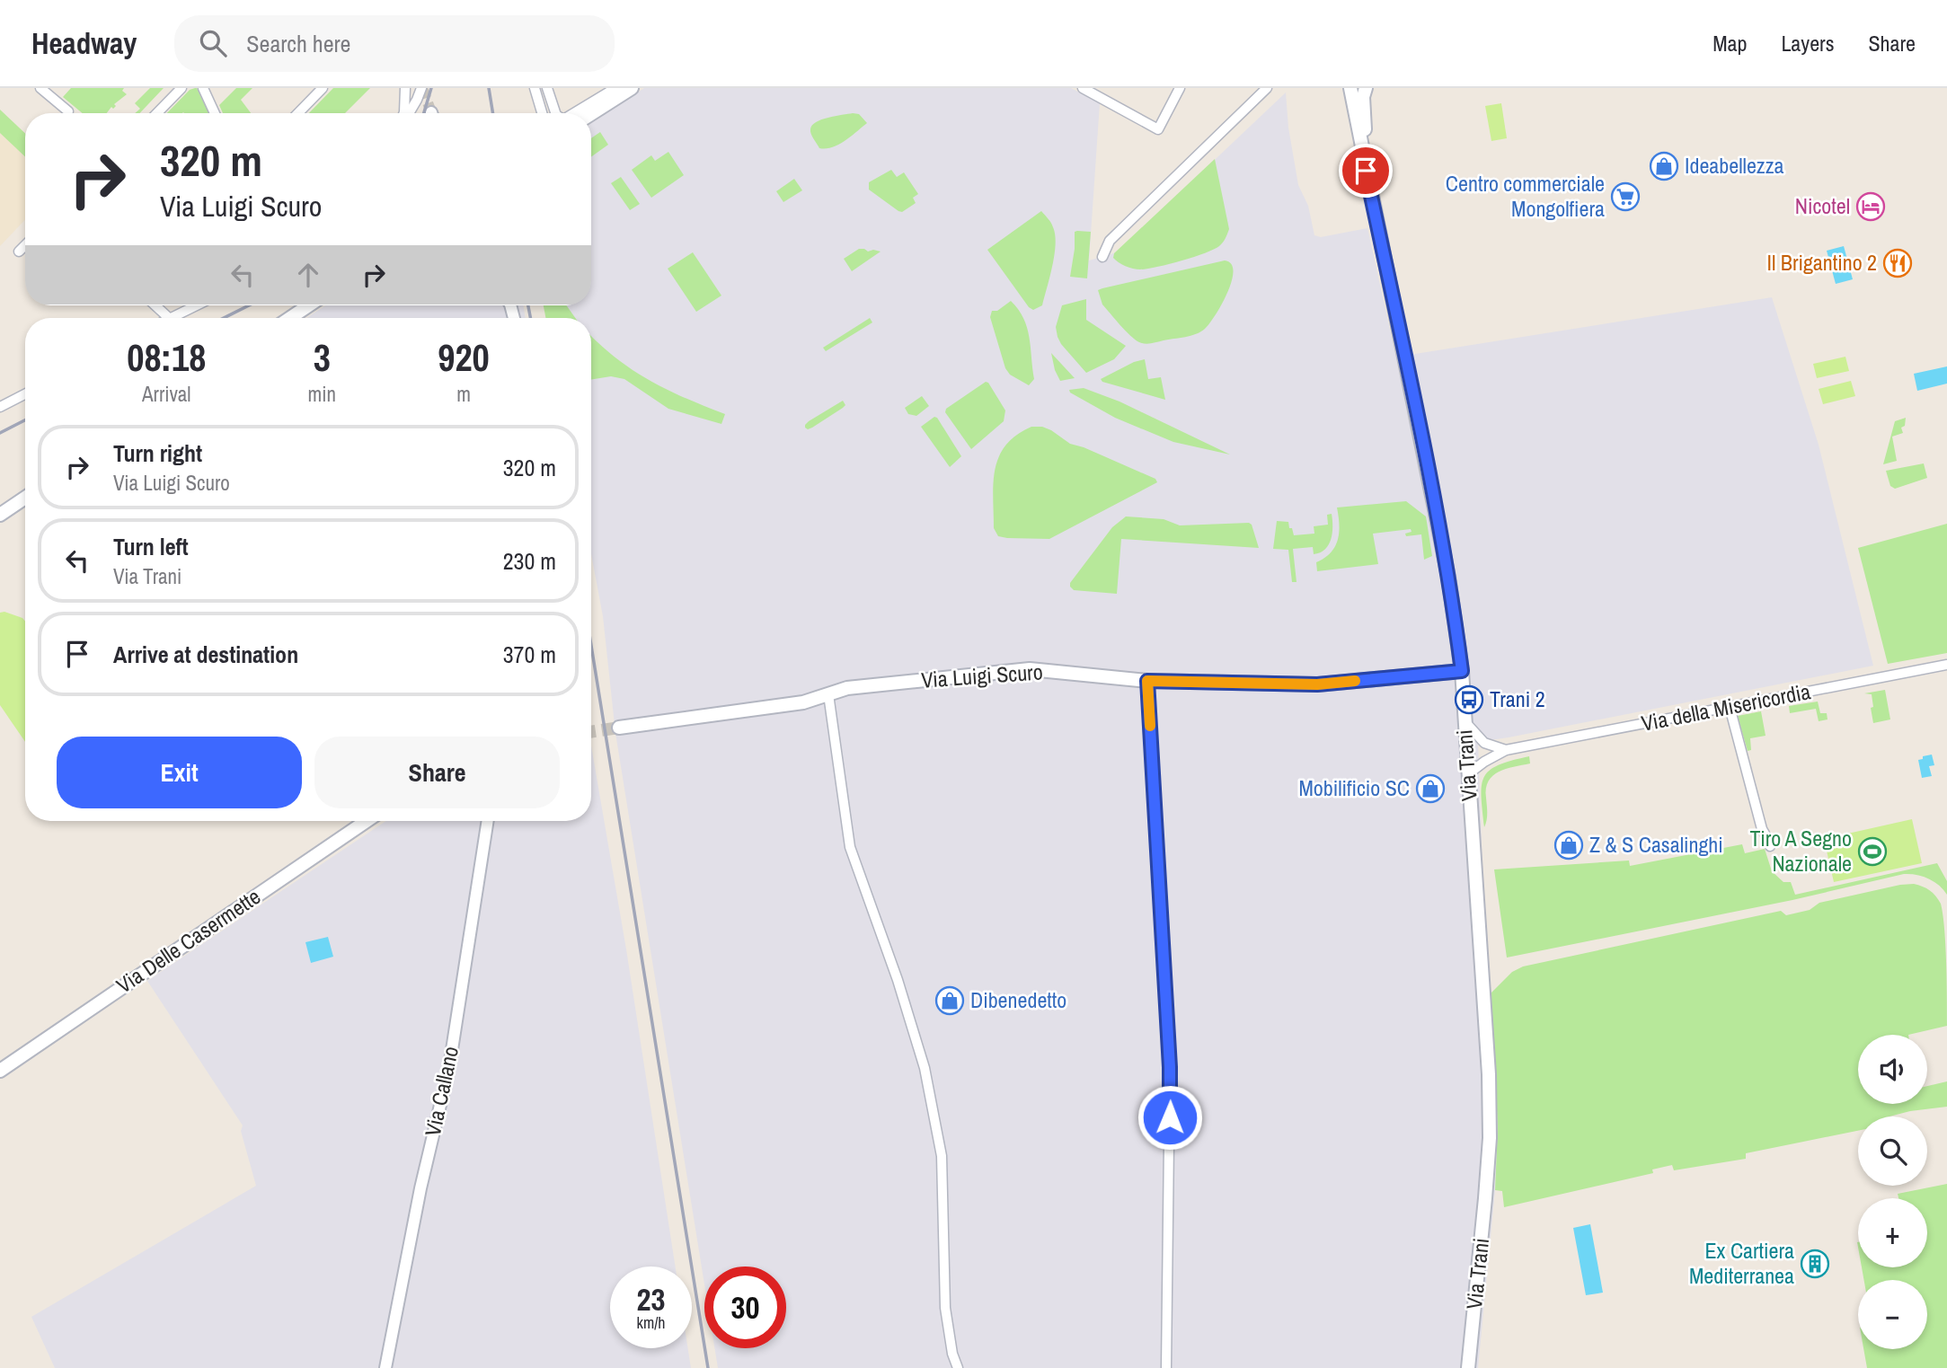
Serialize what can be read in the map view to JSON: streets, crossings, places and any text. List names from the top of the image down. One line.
{"streets":{"main road":["Via Luigi Scuro","Via Trani","Via Delle Casermette"],"street":["Via della Misericordia","Via Callano"]},"crossings":[["Via Luigi Scuro","Via Trani"],["Via della Misericordia","Via Trani"]],"places":{"shop":["Ideabellezza","Mobilificio SC","Z & S Casalinghi","Dibenedetto"],"supermarket":["Centro commerciale Mongolfiera"],"hotel":["Nicotel"],"restaurant":["Il Brigantino 2"],"bus stop":["Trani 2"],"sports":["Tiro A Segno Nazionale"],"building":["Ex Cartiera Mediterranea"]},"page":{"header":"Headway","search":"Search here","nav":["Map","Layers","Share"],"turn":["320 m","Via Luigi Scuro"],"eta":["08:18","Arrival","3","min","920","m"],"list":[{"name":"Turn right","note":"Via Luigi Scuro","value":"320 m"},{"name":"Turn left","note":"Via Trani","value":"230 m"},{"name":"Arrive at destination","value":"370 m"}],"buttons":["Exit","Share"],"map_buttons":["+","−"],"speed":"23 km/h","limit":"30"}}
